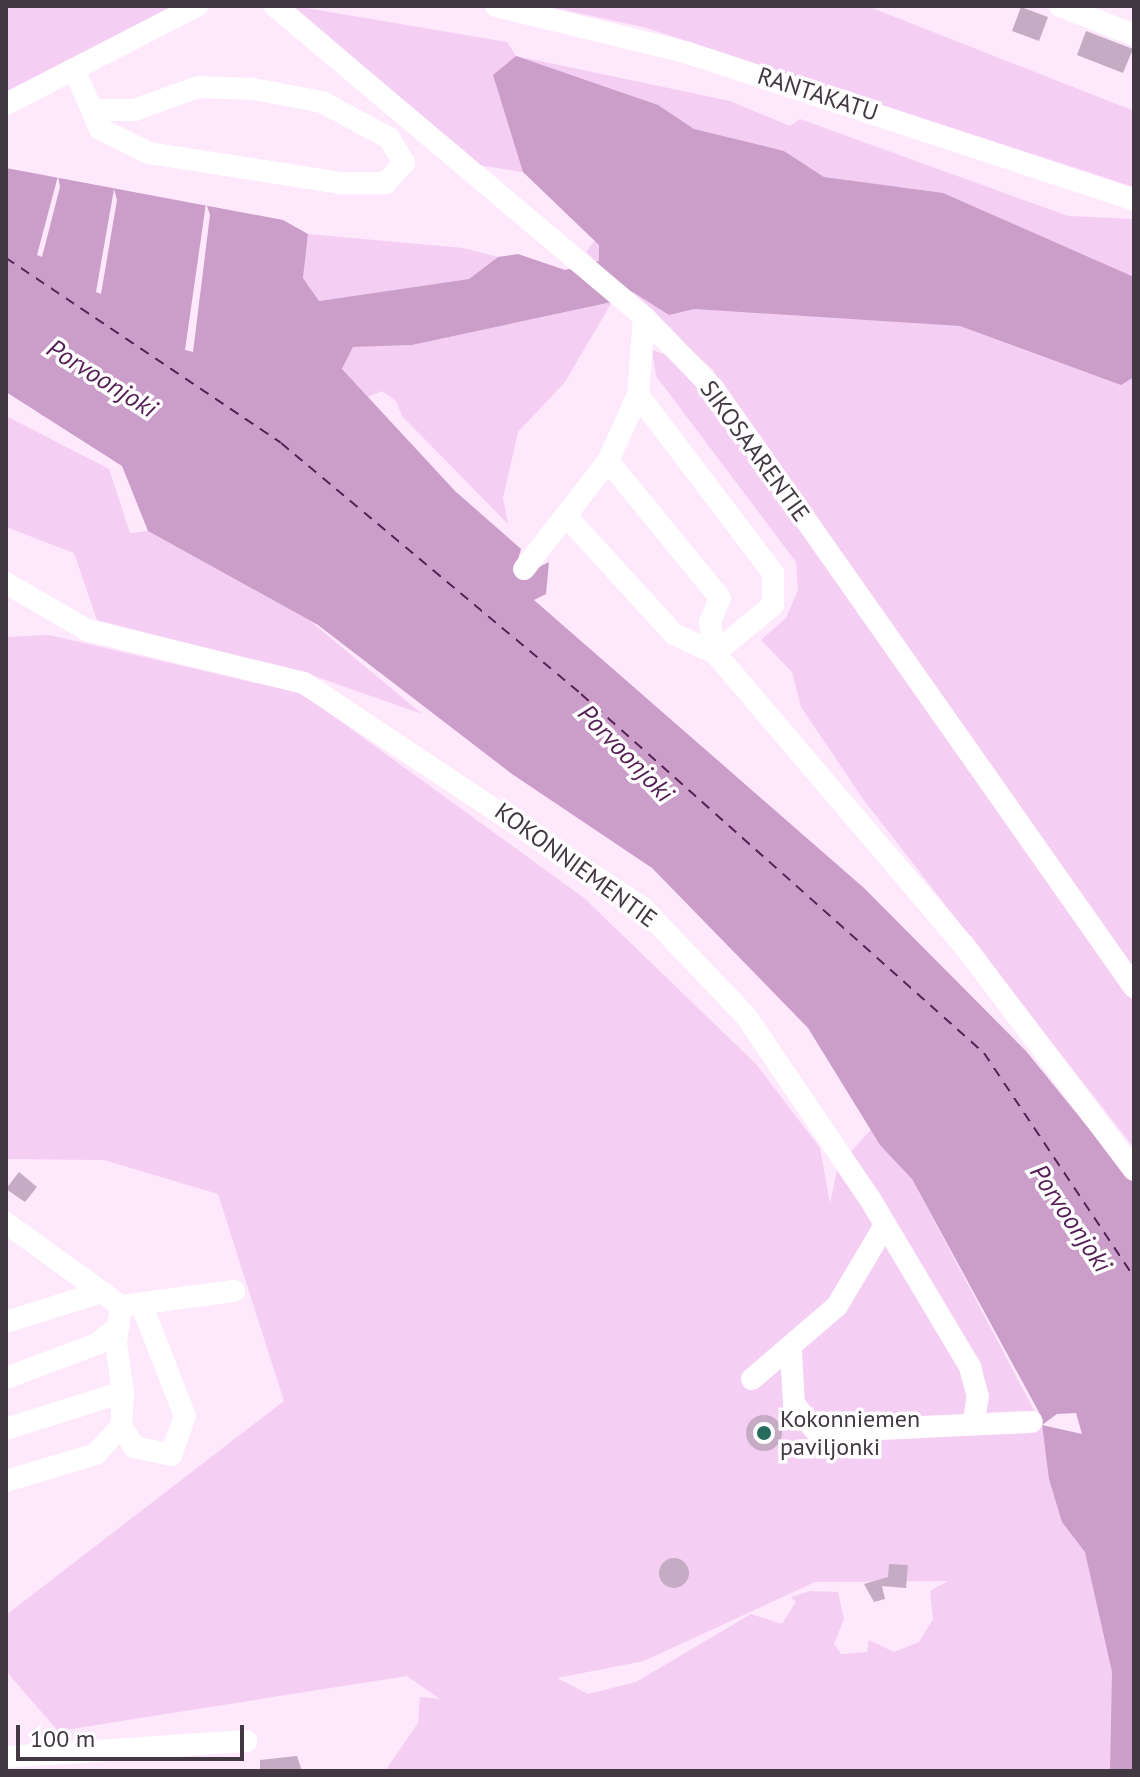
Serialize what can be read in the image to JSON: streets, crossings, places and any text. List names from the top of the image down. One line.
{"streets":{"street":["RANTAKATU","SIKOSAARENTIE","KOKONNIEMENTIE"]},"water":["Porvoonjoki"],"places":["Kokonniemen paviljonki"],"scale_bar":"100 m"}
